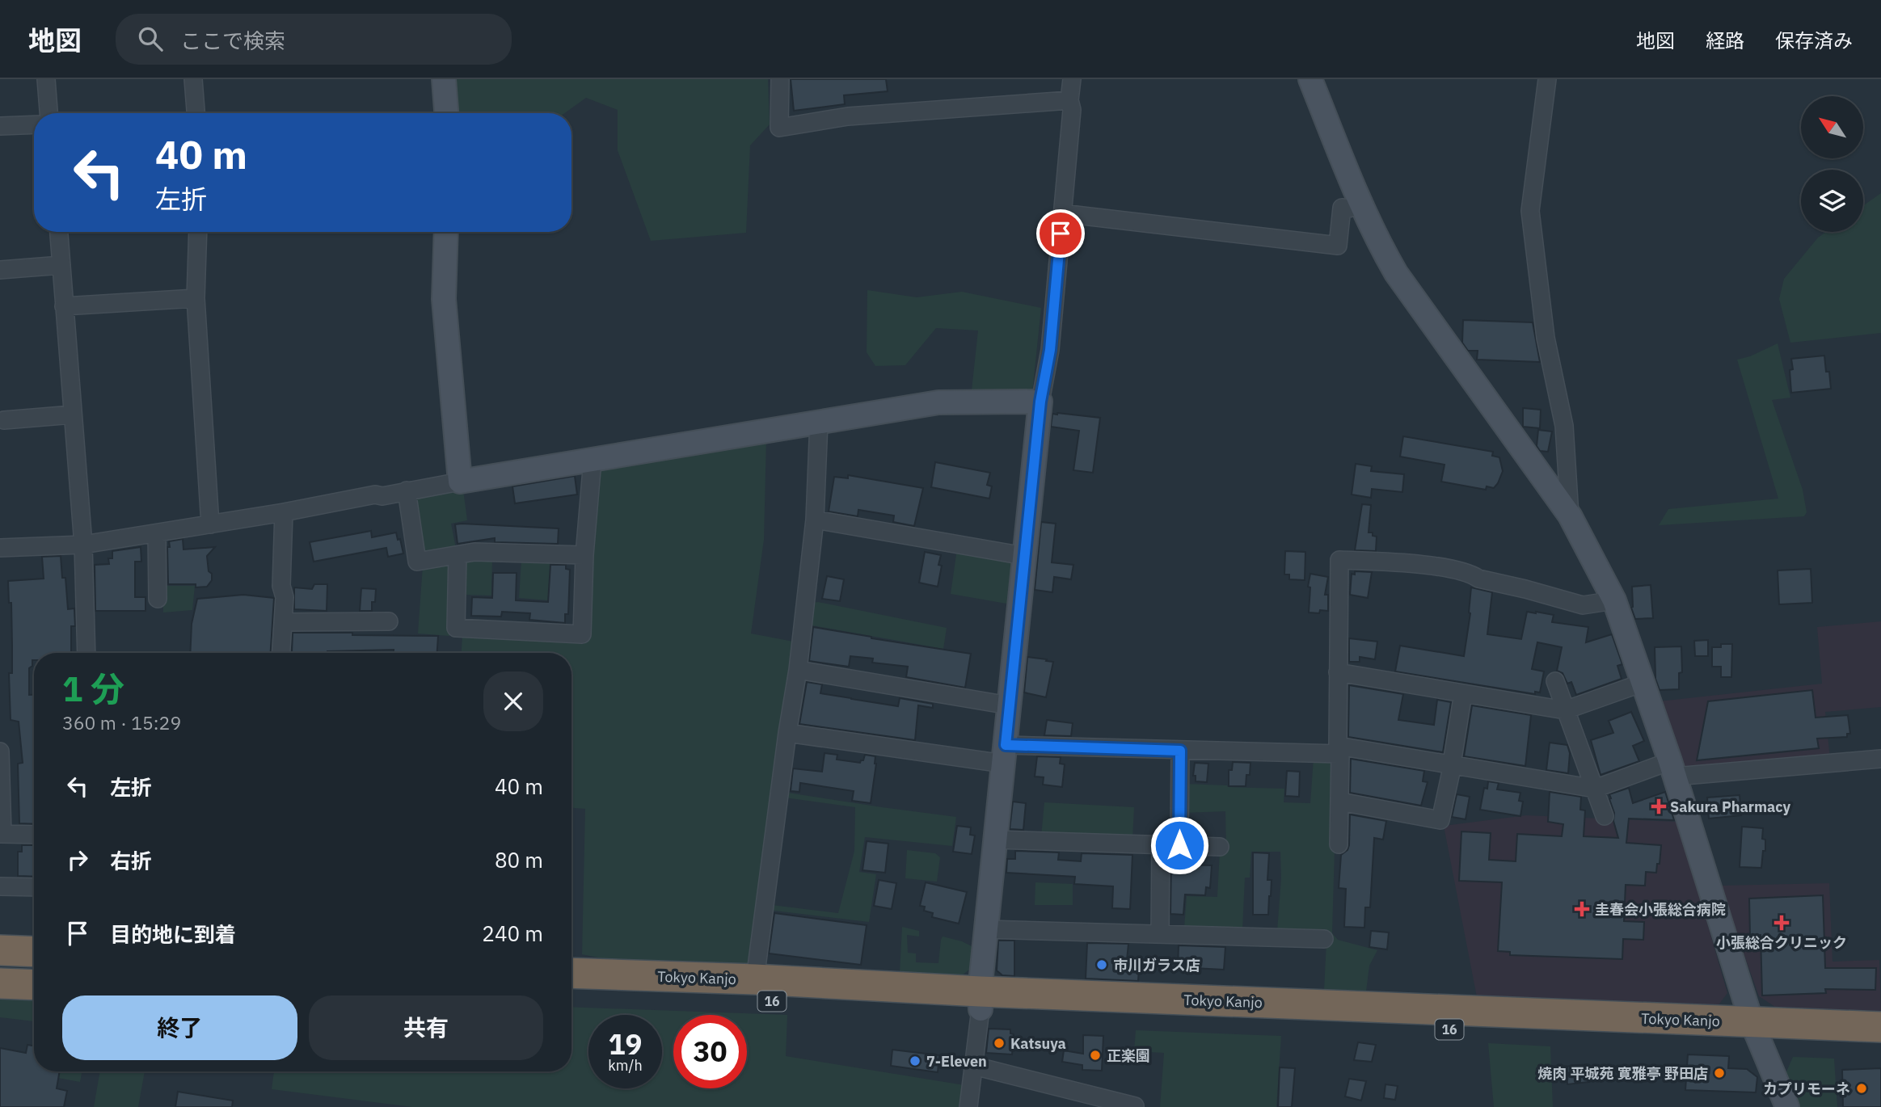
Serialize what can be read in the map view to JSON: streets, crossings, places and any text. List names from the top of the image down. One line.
{"streets":{"highway":["Tokyo Kanjo","16"]},"crossings":[["Tokyo Kanjo","16"]],"places":{"health":["Sakura Pharmacy","圭春会小張総合病院","小張総合クリニック"],"other":["市川ガラス店","Katsuya","正楽園","7-Eleven","焼肉 平城苑 寛雅亭 野田店","カプリモーネ"]},"north":"top left","page":{"header":"地図","search":"ここで検索","nav":["地図","経路","保存済み"],"turn":["40 m","左折"],"heading":["1 分","360 m · 15:29"],"list":[{"name":"左折","value":"40 m"},{"name":"右折","value":"80 m"},{"name":"目的地に到着","value":"240 m"}],"buttons":["終了","共有"],"speed":"19 km/h","limit":"30"}}
